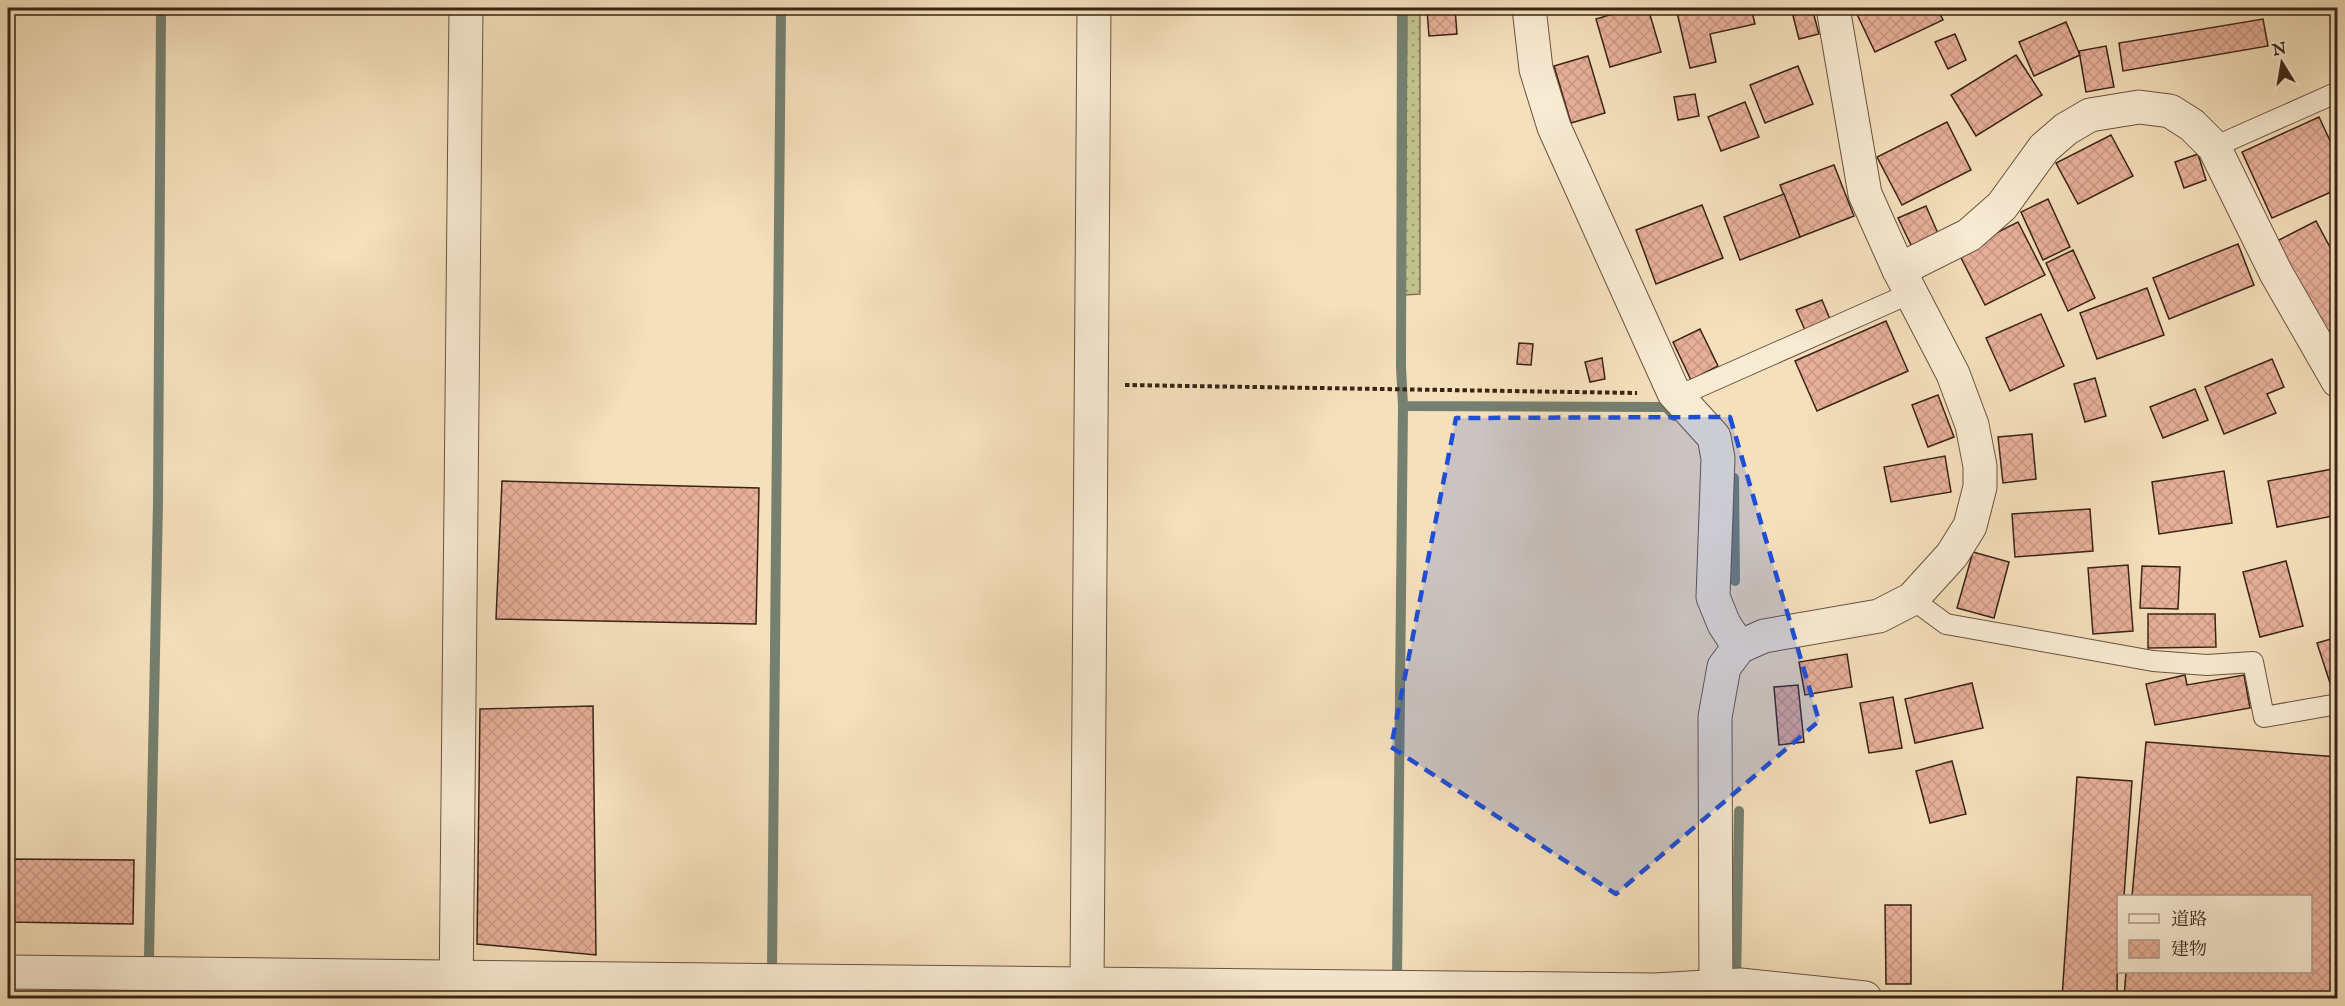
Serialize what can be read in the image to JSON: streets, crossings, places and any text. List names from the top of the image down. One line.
{"legend":["道路","建物"],"north":"top"}
